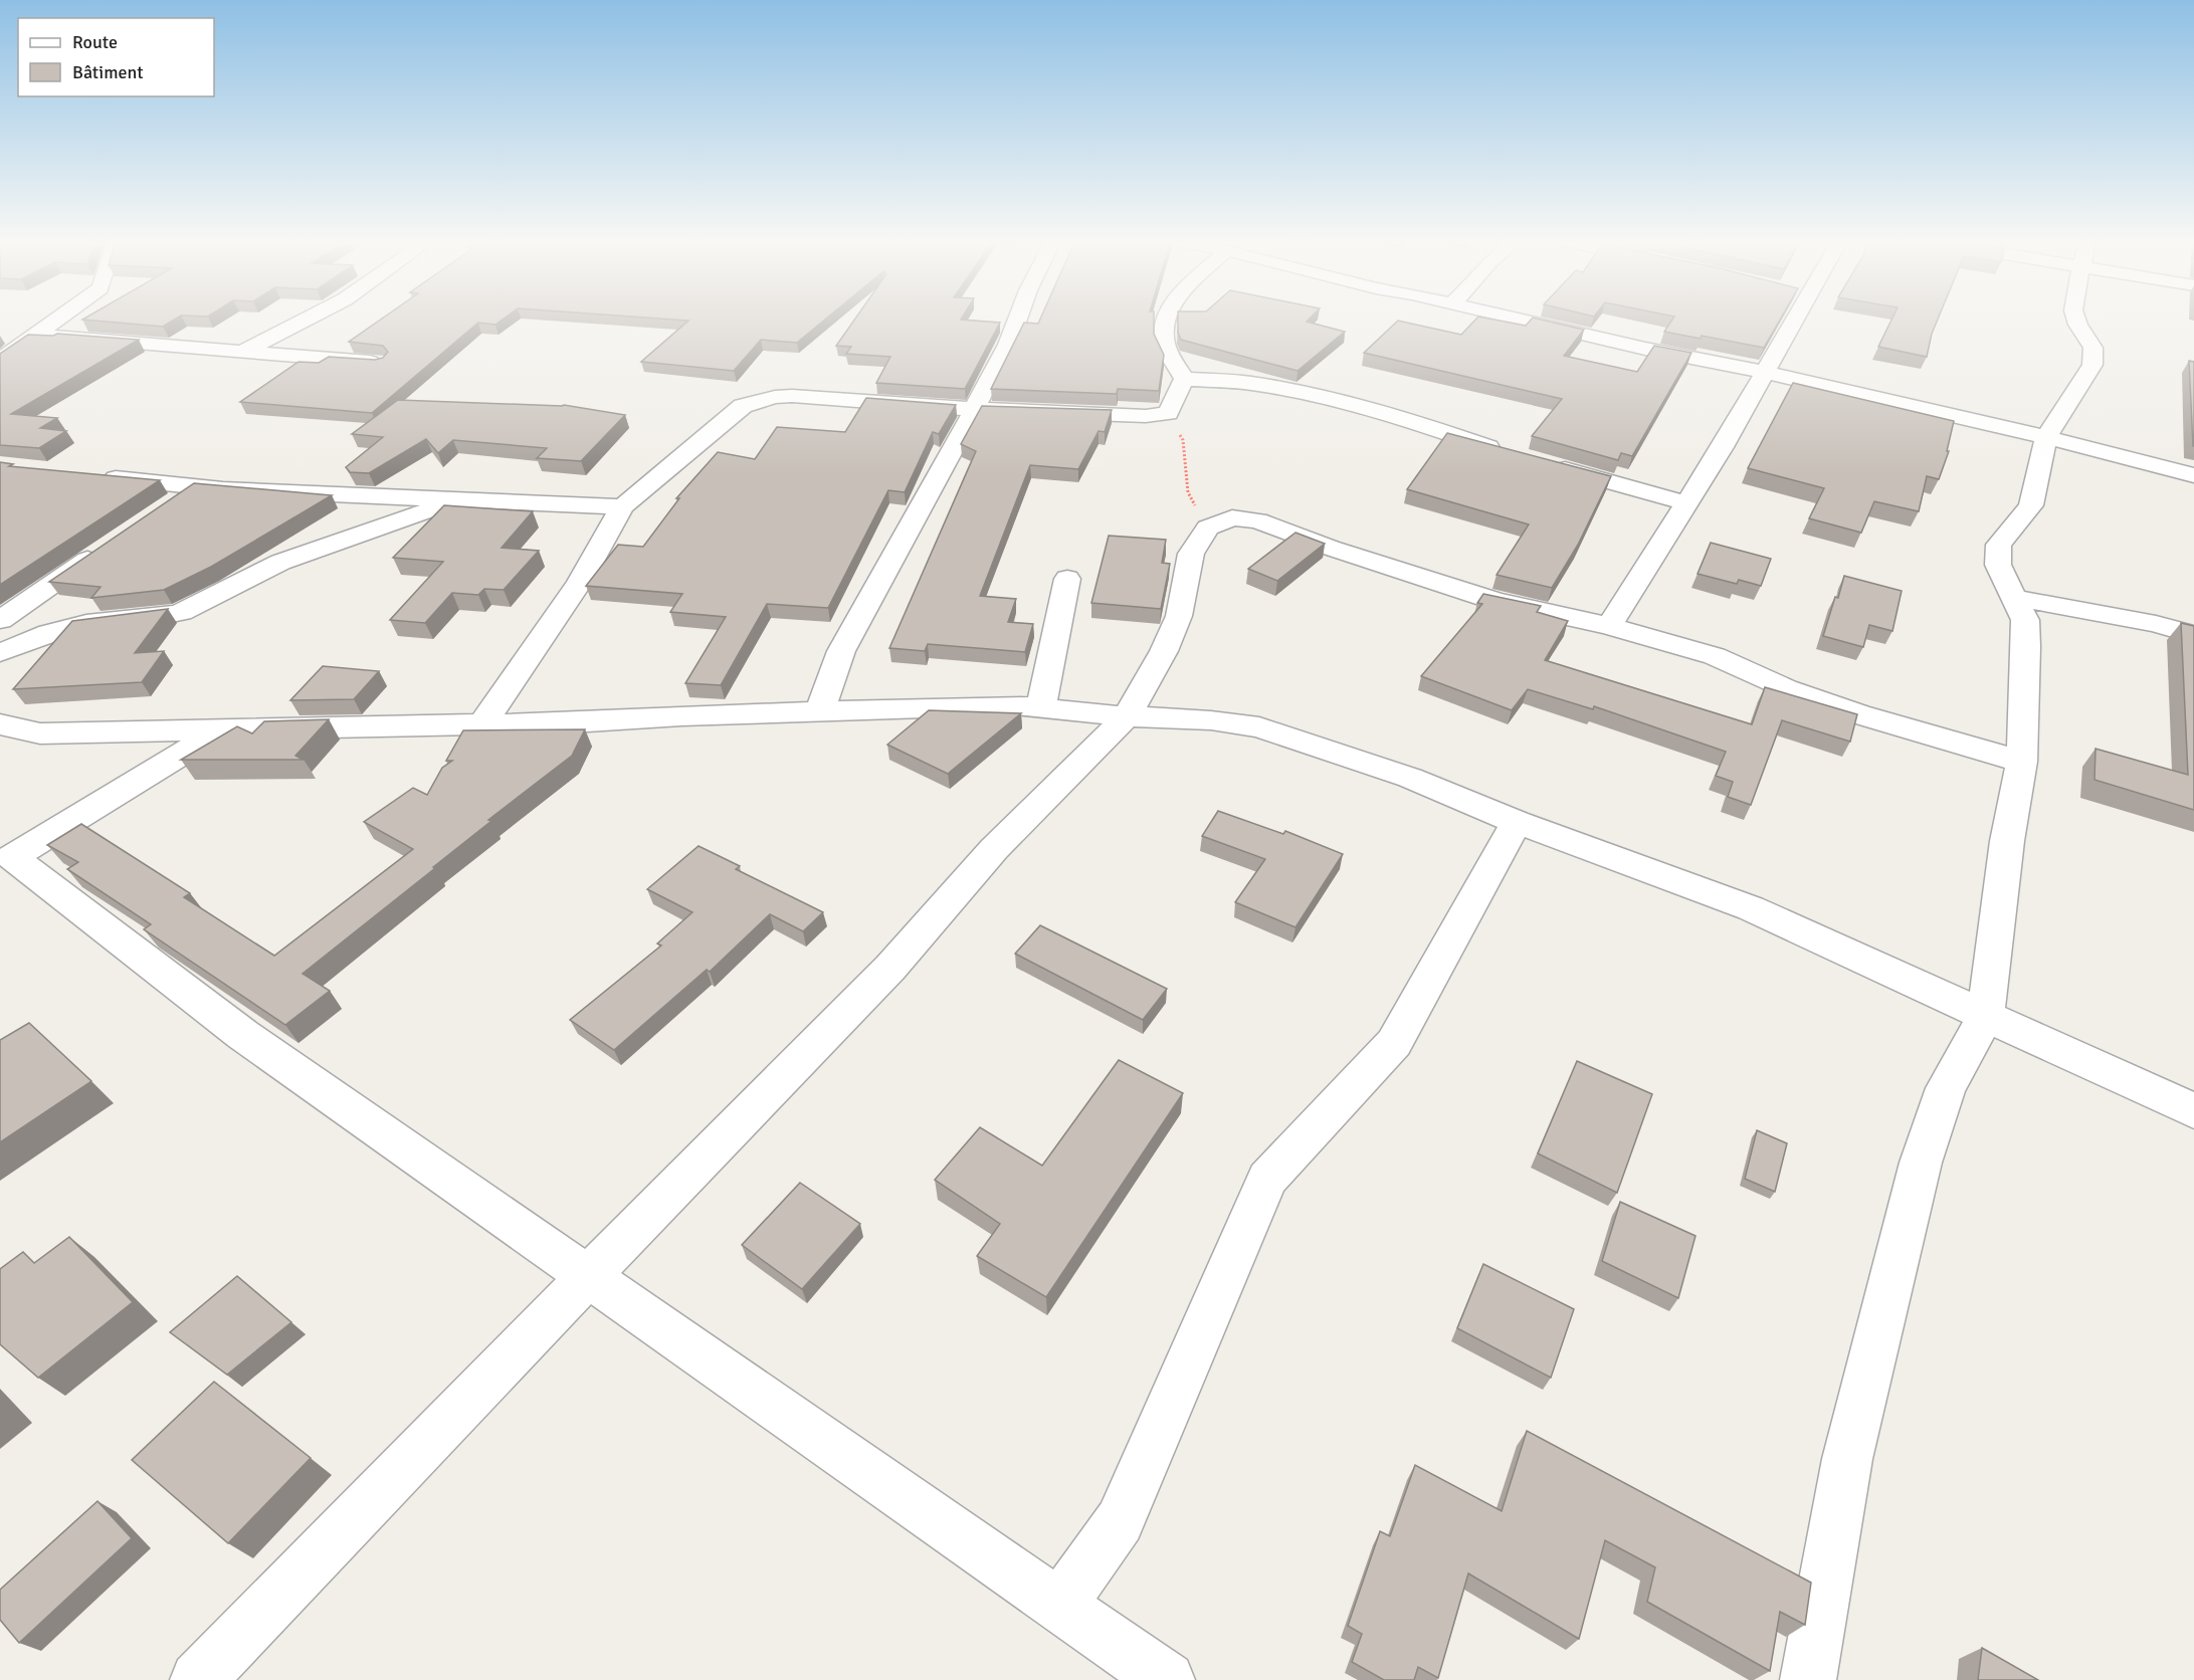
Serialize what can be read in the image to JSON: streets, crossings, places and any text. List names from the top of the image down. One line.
{"legend":["Route","Bâtiment"]}
